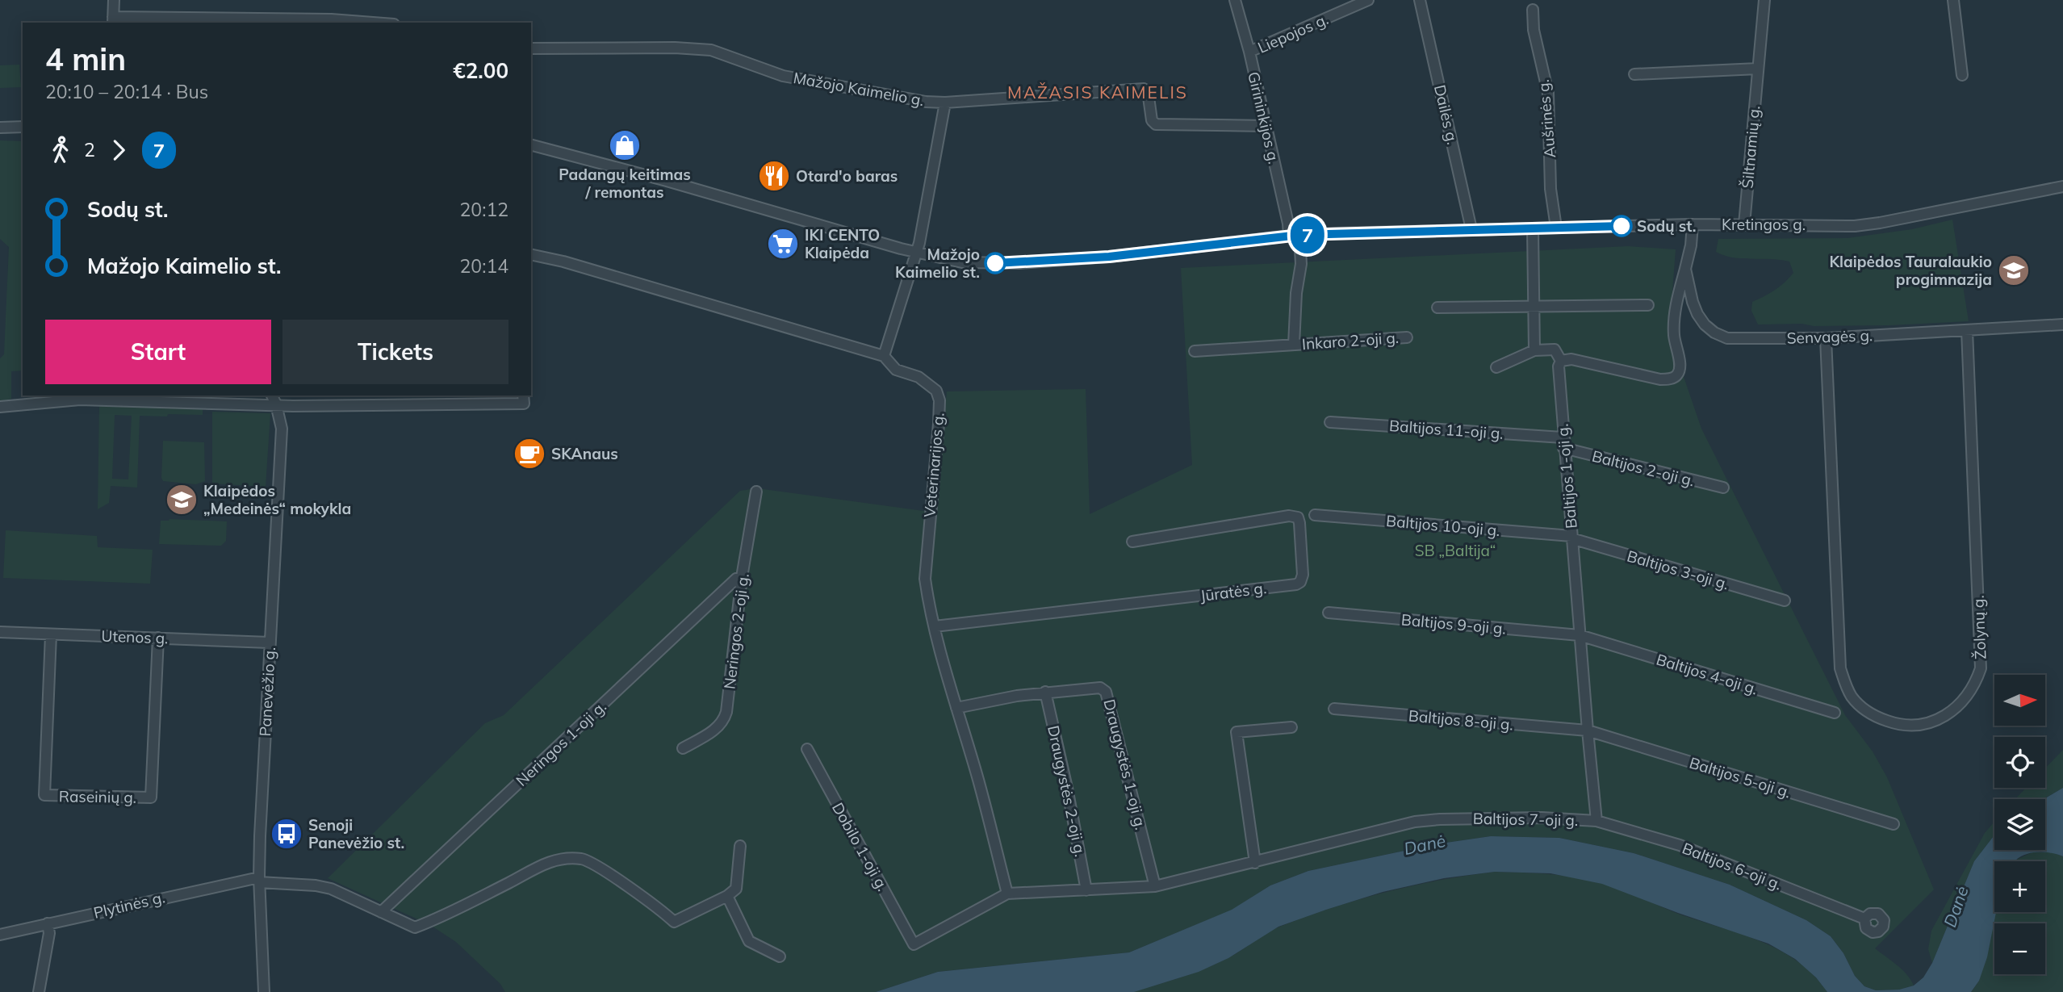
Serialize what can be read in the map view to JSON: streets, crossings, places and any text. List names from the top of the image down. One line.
{"streets":{"street":["Liepojos g.","Mažojo Kaimelio g.","Dailės g.","Girininkijos g.","Aušrinės g.","Šiltnamių g.","Kretingos g.","Senvagės g.","Inkaro 2-oji g.","Baltijos 11-oji g.","Veterinarijos g.","Baltijos 2-oji g.","Baltijos 1-oji g.","Baltijos 10-oji g.","Baltijos 3-oji g.","Jūratės g.","Baltijos 9-oji g.","Žolynų g.","Neringos 2-oji g.","Utenos g.","Baltijos 4-oji g.","Panevėžio g.","Baltijos 8-oji g.","Neringos 1-oji g.","Draugystės 1-oji g.","Baltijos 5-oji g.","Draugystės 2-oji g.","Raseinių g.","Baltijos 7-oji g.","Dobilo 1-oji g.","Baltijos 6-oji g.","Plytinės g."]},"crossings":[["Liepojos g.","Girininkijos g."],["Mažojo Kaimelio g.","Girininkijos g."],["Dailės g.","Kretingos g."],["Girininkijos g.","Kretingos g."],["Girininkijos g.","Inkaro 2-oji g."],["Aušrinės g.","Kretingos g."],["Šiltnamių g.","Kretingos g."],["Kretingos g.","Senvagės g."],["Senvagės g.","Žolynų g."],["Baltijos 11-oji g.","Baltijos 2-oji g."],["Baltijos 11-oji g.","Baltijos 1-oji g."],["Veterinarijos g.","Jūratės g."],["Veterinarijos g.","Draugystės 1-oji g."],["Veterinarijos g.","Baltijos 7-oji g."],["Veterinarijos g.","Dobilo 1-oji g."],["Baltijos 2-oji g.","Baltijos 1-oji g."],["Baltijos 1-oji g.","Baltijos 10-oji g."],["Baltijos 1-oji g.","Baltijos 3-oji g."],["Baltijos 1-oji g.","Baltijos 9-oji g."],["Baltijos 1-oji g.","Baltijos 4-oji g."],["Baltijos 1-oji g.","Baltijos 8-oji g."],["Baltijos 1-oji g.","Baltijos 5-oji g."],["Baltijos 1-oji g.","Baltijos 7-oji g."],["Baltijos 1-oji g.","Baltijos 6-oji g."],["Baltijos 10-oji g.","Baltijos 3-oji g."],["Baltijos 9-oji g.","Baltijos 4-oji g."],["Neringos 2-oji g.","Neringos 1-oji g."],["Utenos g.","Panevėžio g."],["Utenos g.","Raseinių g."],["Panevėžio g.","Plytinės g."],["Baltijos 8-oji g.","Baltijos 5-oji g."],["Neringos 1-oji g.","Plytinės g."],["Draugystės 1-oji g.","Draugystės 2-oji g."],["Draugystės 1-oji g.","Baltijos 7-oji g."],["Draugystės 2-oji g.","Baltijos 7-oji g."],["Baltijos 7-oji g.","Dobilo 1-oji g."],["Baltijos 7-oji g.","Baltijos 6-oji g."]],"districts":["MAŽASIS KAIMELIS"],"water":["Danė"],"parks":["SB „Baltija“"],"places":{"shop":["Padangų keitimas / remontas"],"restaurant":["Otard'o baras"],"other":["Sodų st.","Mažojo Kaimelio st."],"supermarket":["IKI CENTO Klaipėda"],"school or university":["Klaipėdos Tauralaukio progimnazija","Klaipėdos „Medeinės“ mokykla"],"cafe":["SKAnaus"],"bus stop":["Senoji Panevėžio st."]},"lines":["bus line 7"],"north":"right","page":{"on_map":"7","heading":["4 min","20:10 – 20:14 · Bus","€2.00"],"legs":["2","7"],"list":[{"name":"Sodų st.","value":"20:12"},{"name":"Mažojo Kaimelio st.","value":"20:14"}],"buttons":["Start","Tickets"],"map_buttons":["+","−"]}}
